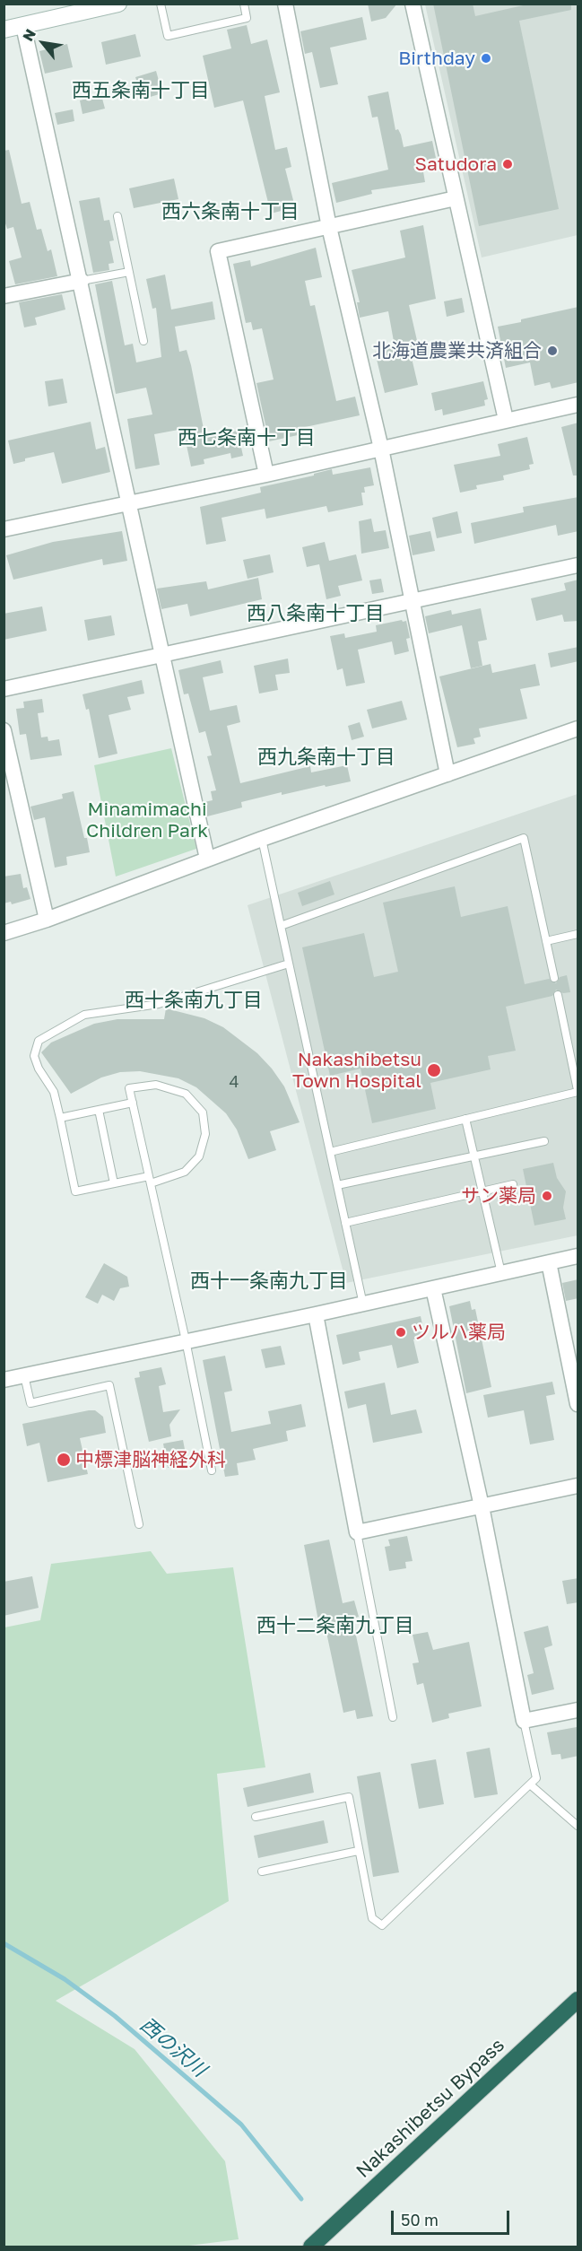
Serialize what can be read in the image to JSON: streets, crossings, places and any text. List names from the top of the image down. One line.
{"streets":{"highway":["Nakashibetsu Bypass"]},"districts":["西五条南十丁目","西六条南十丁目","西七条南十丁目","西八条南十丁目","西九条南十丁目","西十条南九丁目","西十一条南九丁目","西十二条南九丁目"],"water":["西の沢川"],"parks":["Minamimachi Children Park"],"places":["Birthday","Satudora","北海道農業共済組合","Nakashibetsu Town Hospital","サン薬局","ツルハ薬局","中標津脳神経外科"],"house_numbers":["4"],"scale_bar":"50 m","north":"top left"}
